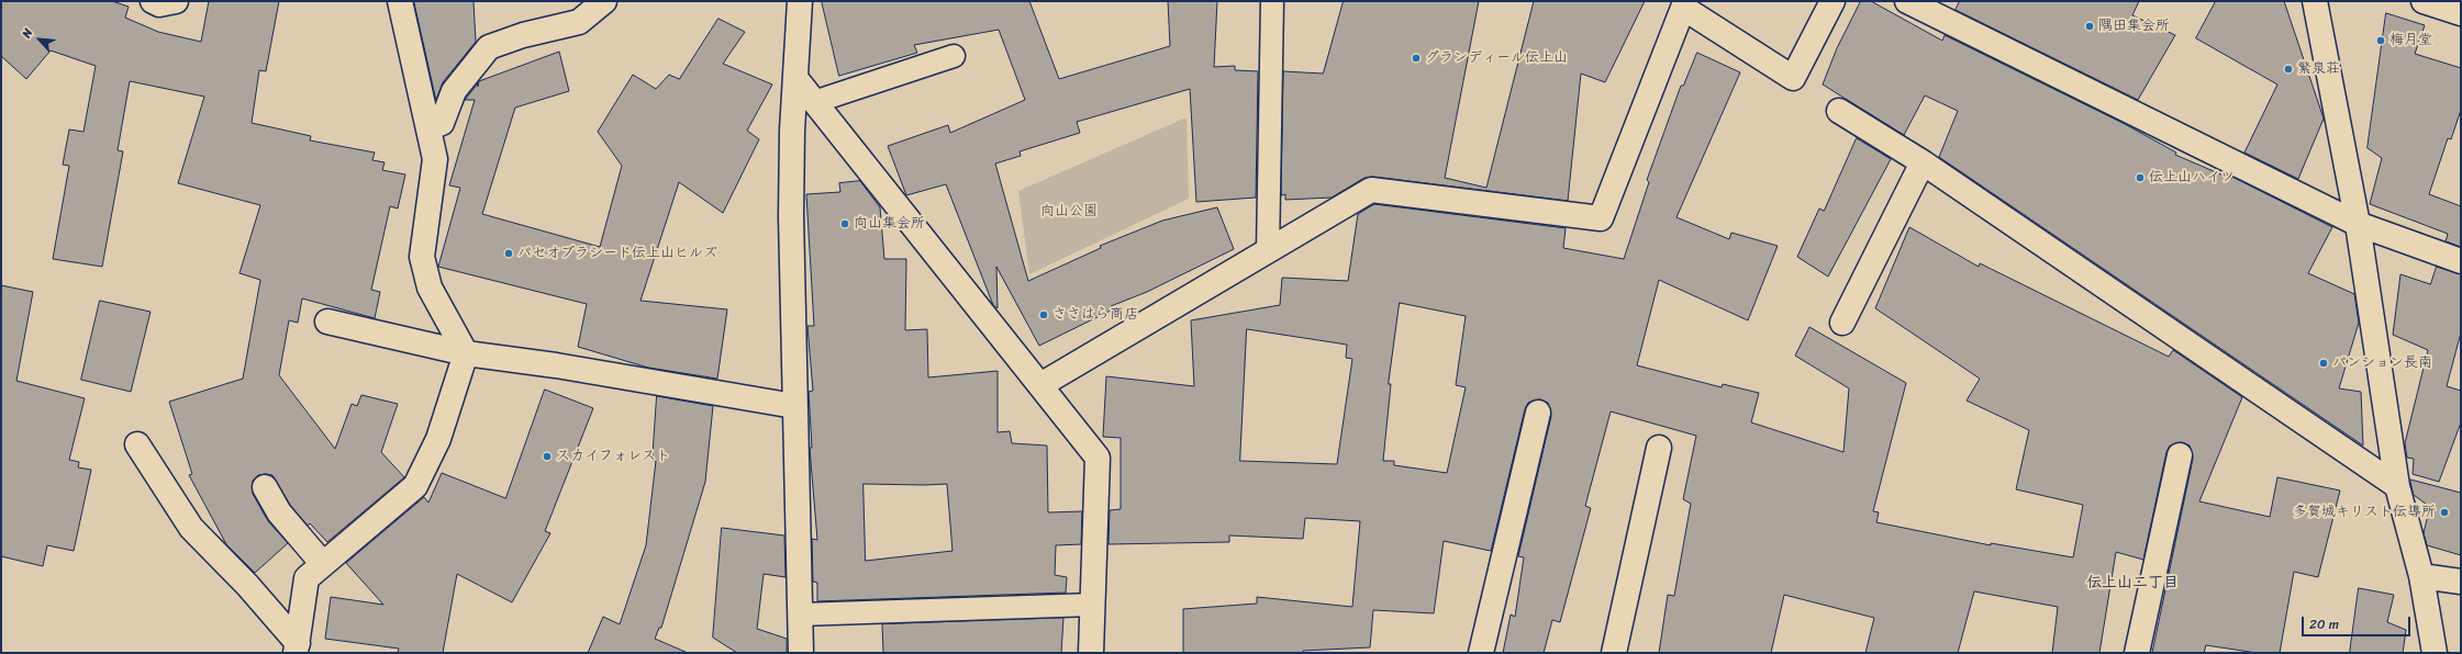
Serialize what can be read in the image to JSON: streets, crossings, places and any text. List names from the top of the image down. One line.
{"districts":["伝上山二丁目"],"parks":["向山公園"],"places":["隅田集会所","梅月堂","グランディール伝上山","繁泉荘","伝上山ハイツ","向山集会所","パセオプラシード伝上山ヒルズ","ささはら商店","パンション長南","スカイフォレスト","多賀城キリスト伝導所"],"scale_bar":"20 m","north":"top left"}
